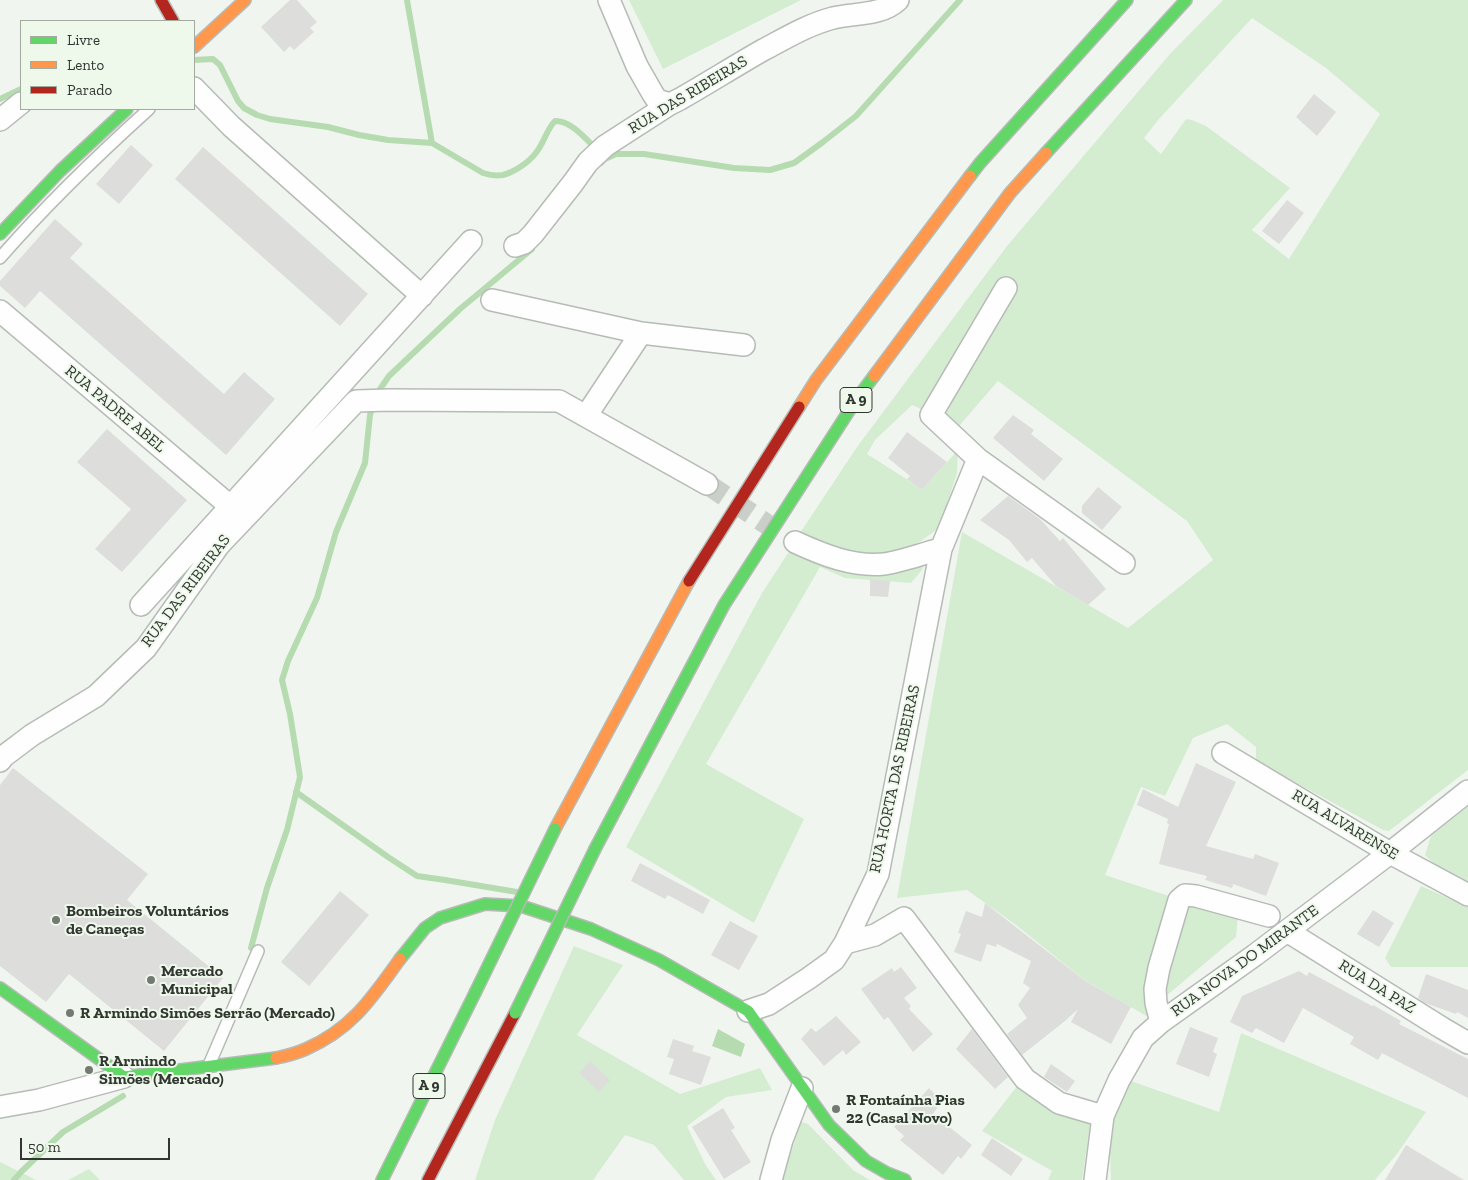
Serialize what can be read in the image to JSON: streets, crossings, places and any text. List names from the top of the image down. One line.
{"streets":{"main road":["A 9"],"street":["RUA DAS RIBEIRAS","RUA PADRE ABEL","RUA HORTA DAS RIBEIRAS","RUA ALVARENSE","RUA NOVA DO MIRANTE","RUA DA PAZ"]},"crossings":[["RUA ALVARENSE","RUA NOVA DO MIRANTE"],["RUA NOVA DO MIRANTE","RUA DA PAZ"]],"places":["Bombeiros Voluntários de Caneças","Mercado Municipal","R Armindo Simões Serrão (Mercado)","R Armindo Simões (Mercado)","R Fontaínha Pias 22 (Casal Novo)"],"legend":["Livre","Lento","Parado"],"scale_bar":"50 m"}
